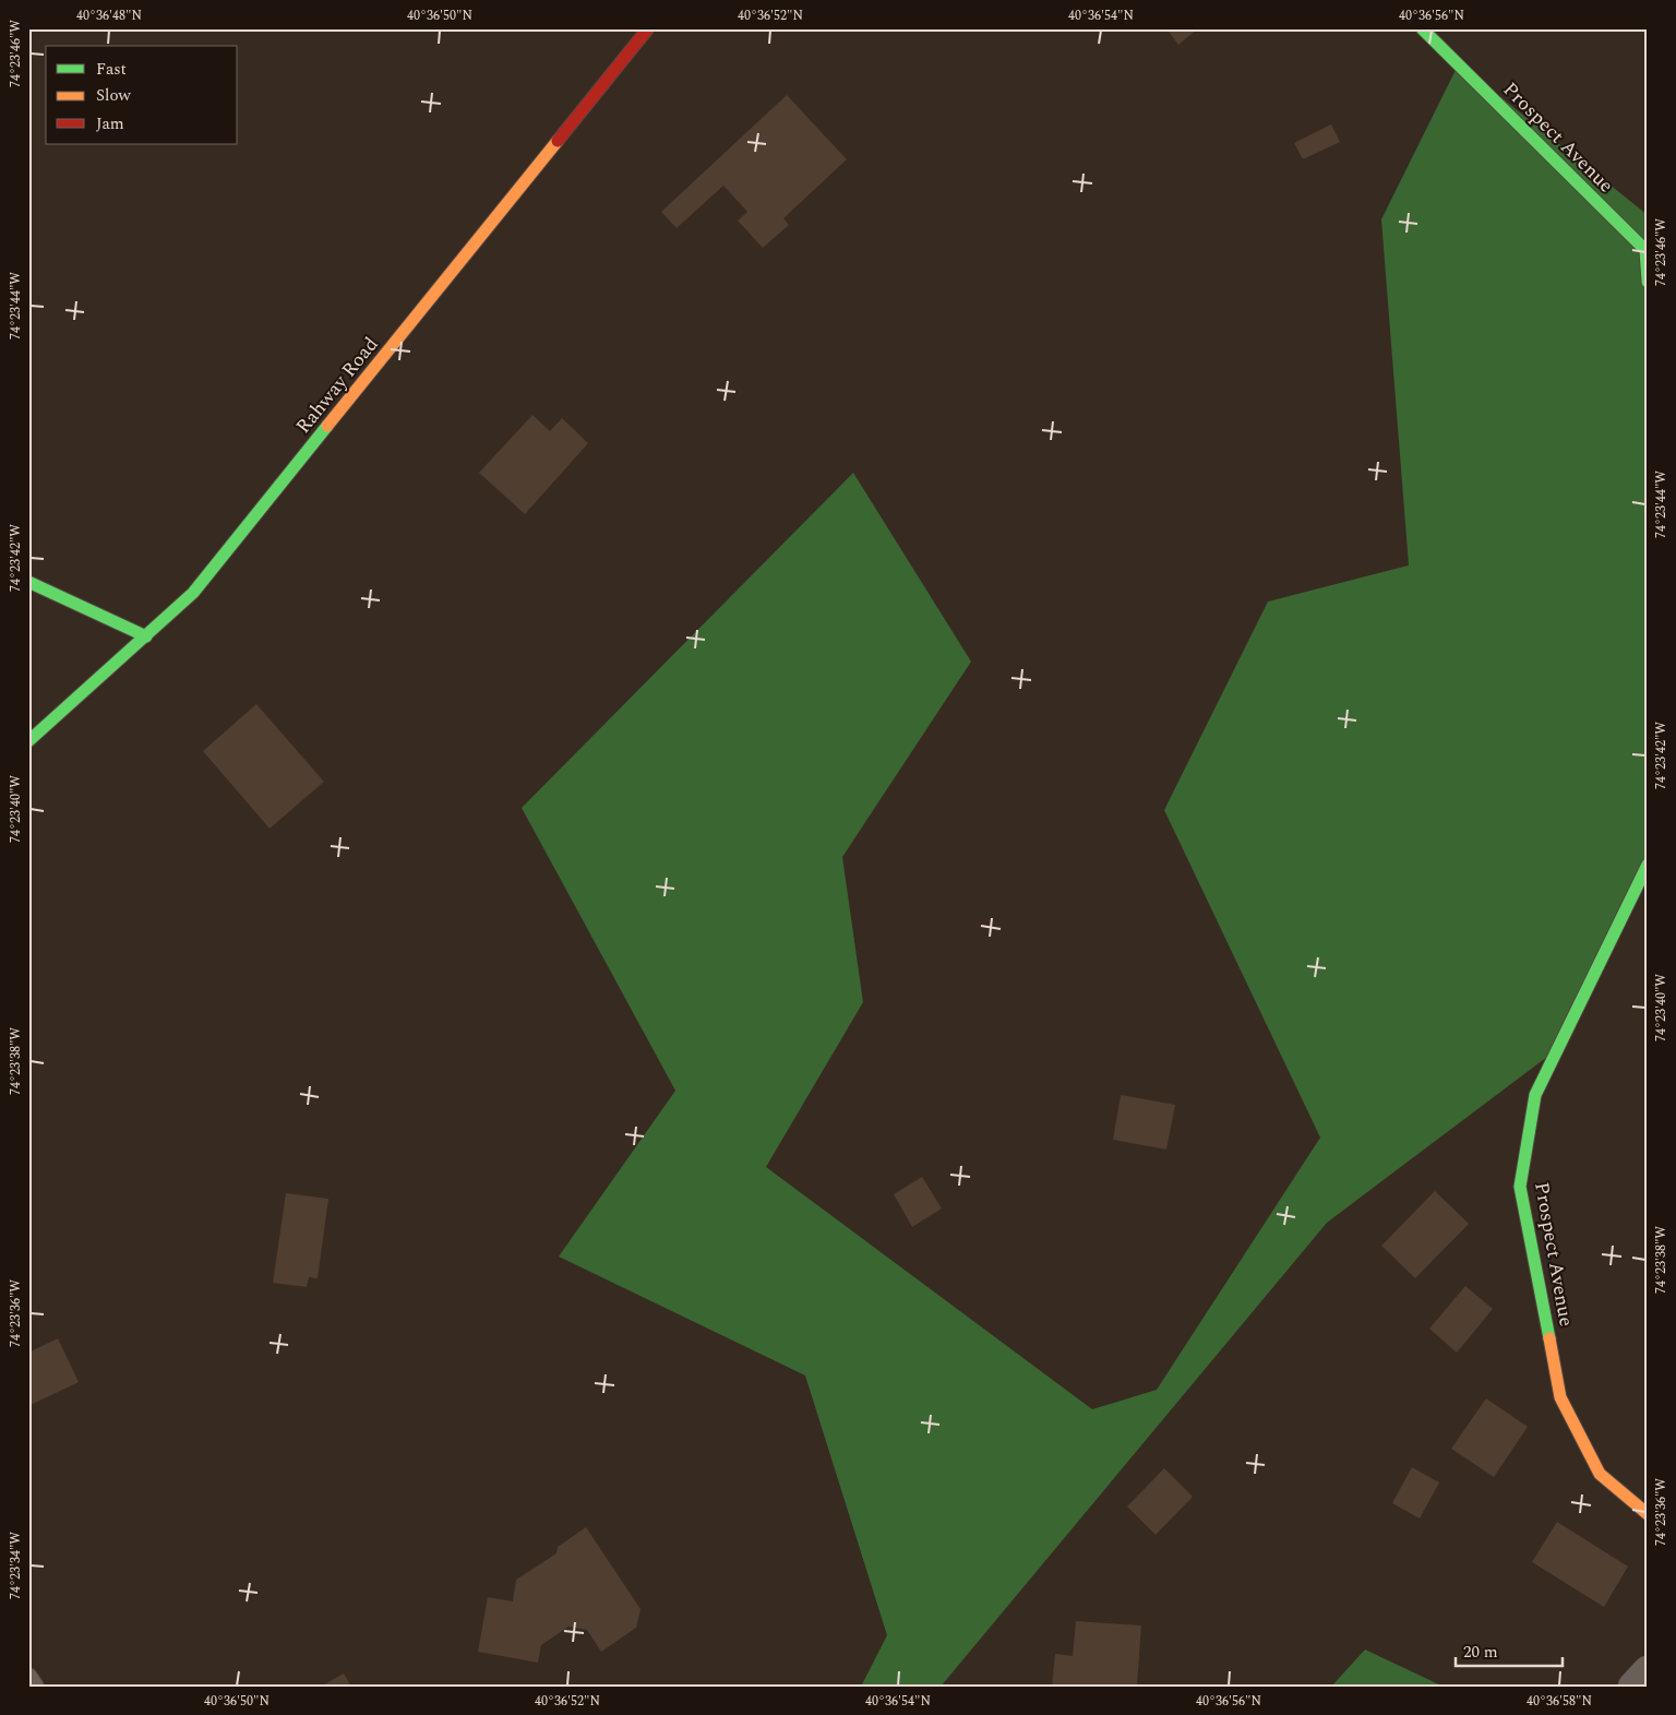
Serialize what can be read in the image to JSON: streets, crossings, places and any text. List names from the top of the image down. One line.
{"streets":{"street":["Prospect Avenue","Rahway Road"]},"legend":["Fast","Slow","Jam"],"scale_bar":"20 m","coordinates":["40°36'48\"N","40°36'50\"N","40°36'52\"N","40°36'54\"N","40°36'56\"N","74°23'46\"W","74°23'44\"W","74°23'42\"W","74°23'40\"W","74°23'38\"W","74°23'36\"W","74°23'34\"W","40°36'58\"N"]}
